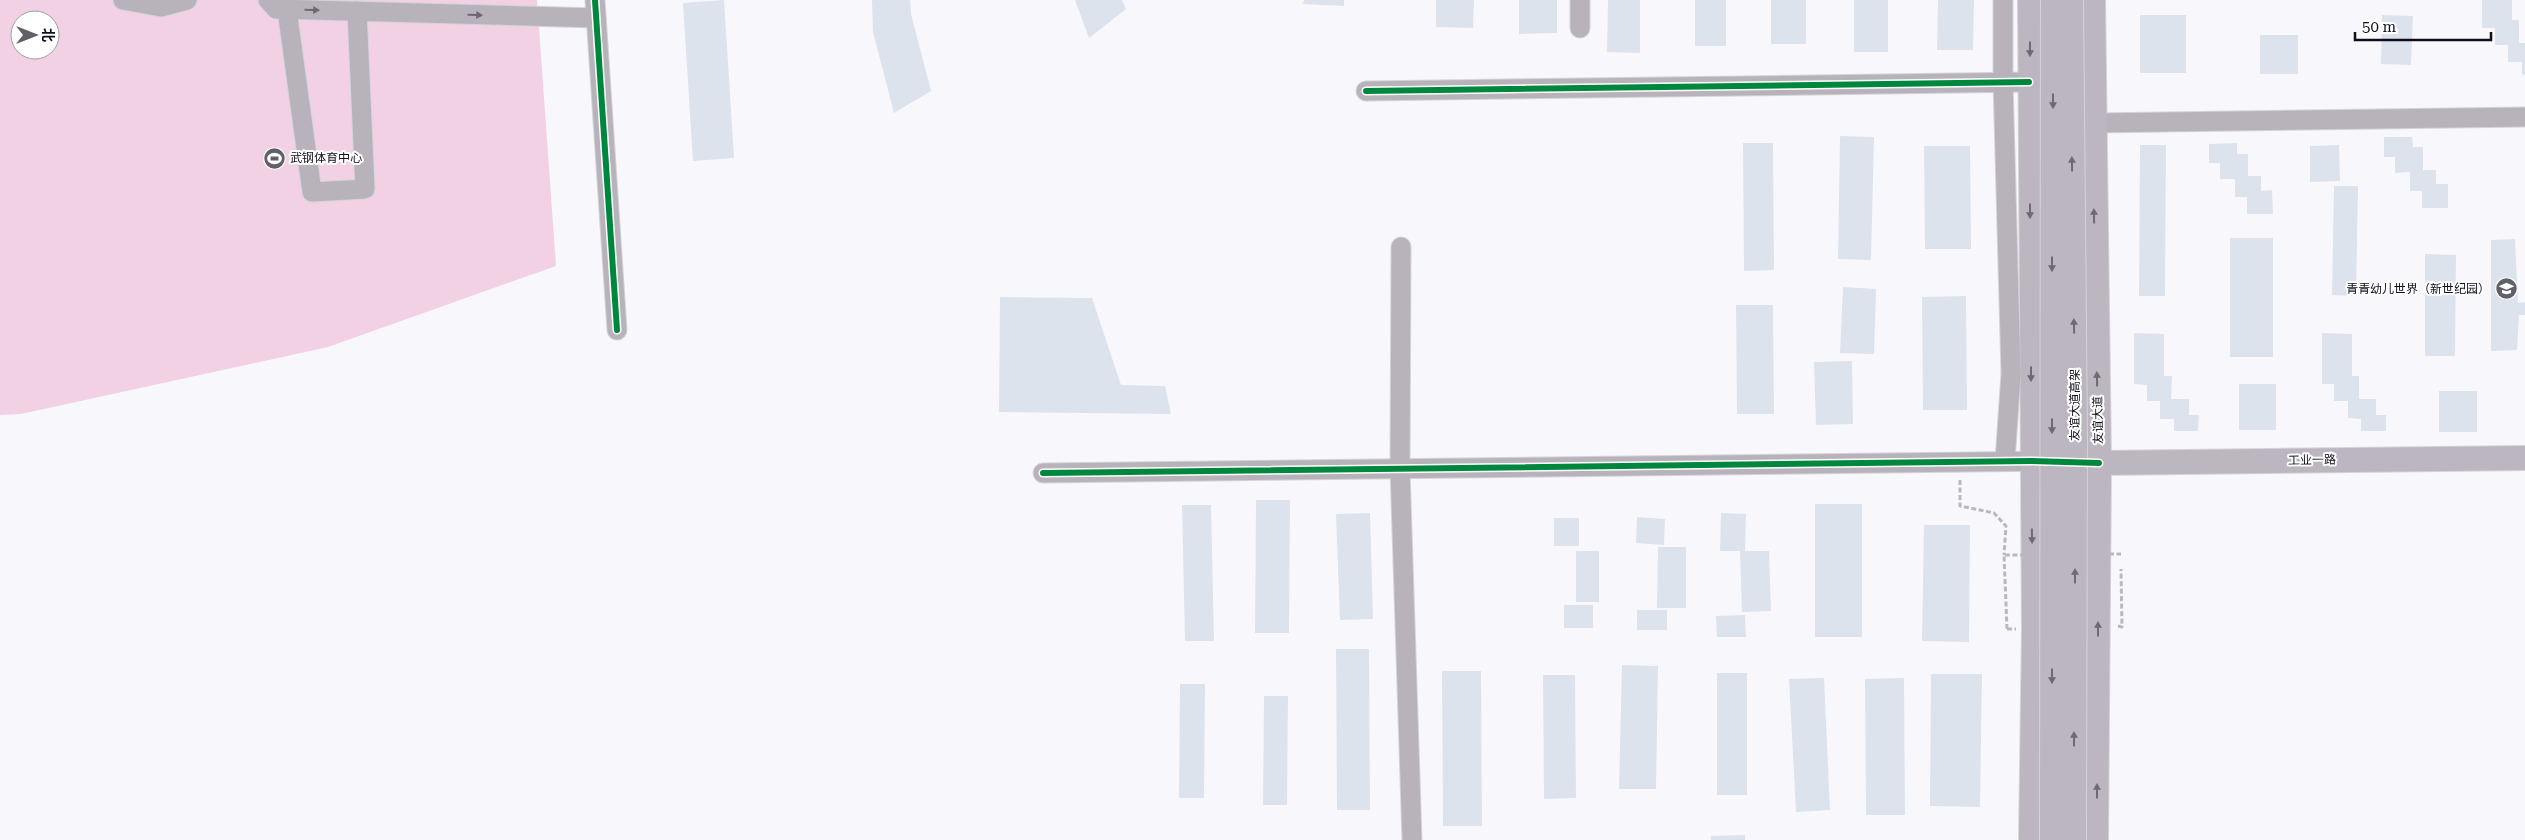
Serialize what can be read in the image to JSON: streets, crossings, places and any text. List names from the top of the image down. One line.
{"streets":{"main road":["友谊大道高架","友谊大道","工业一路"]},"crossings":[["友谊大道","工业一路"]],"places":{"sports":["武钢体育中心"],"school or university":["青青幼儿世界（新世纪园）"]},"scale_bar":"50 m","north":"right"}
